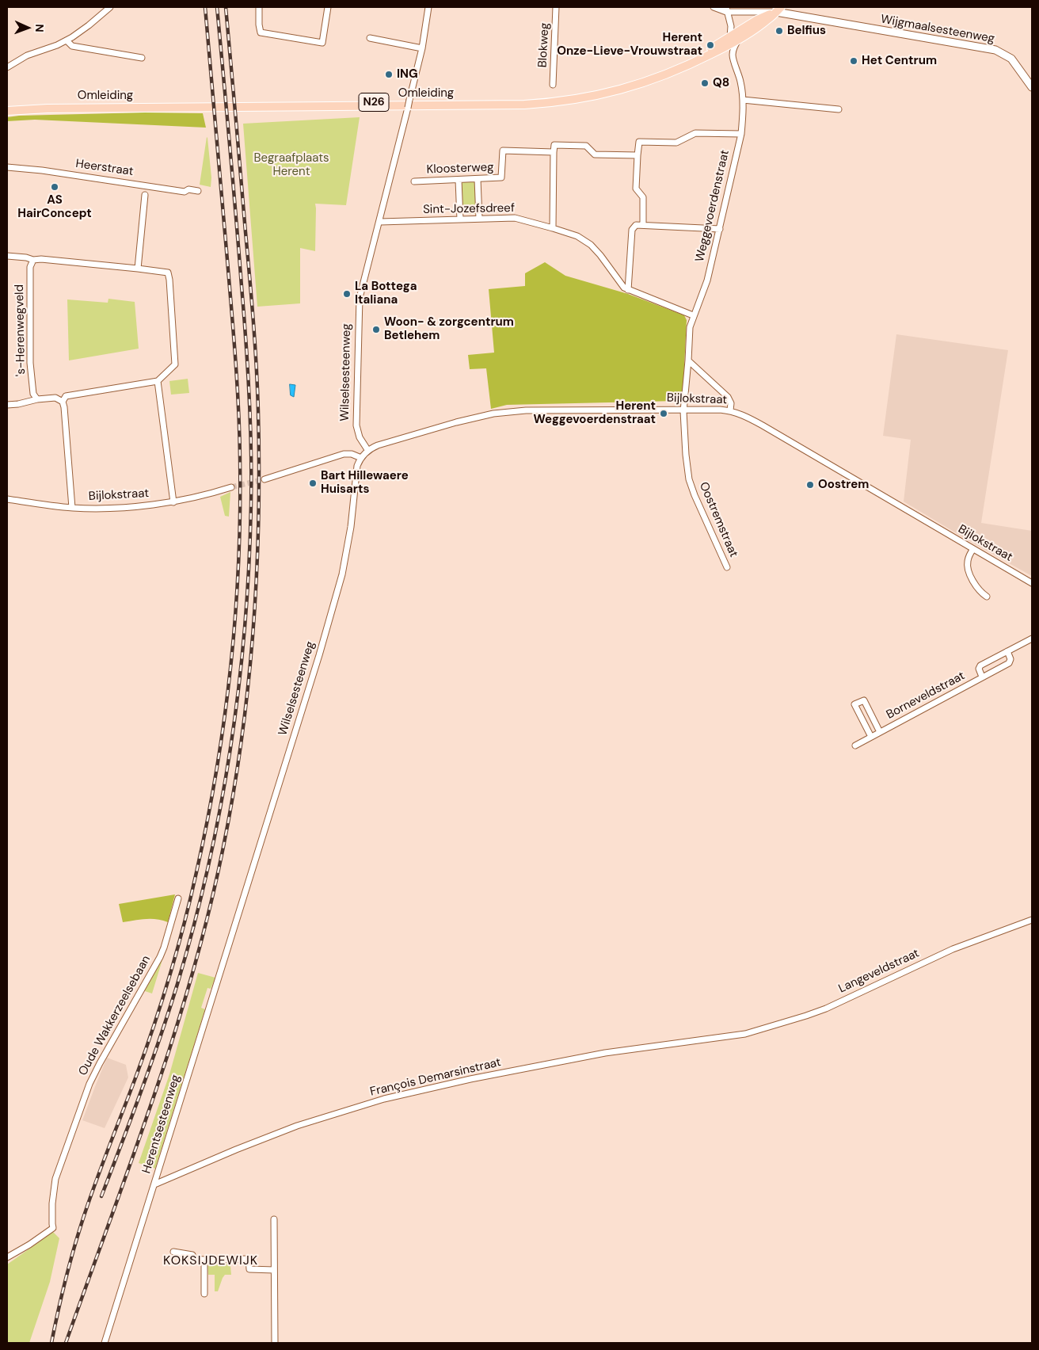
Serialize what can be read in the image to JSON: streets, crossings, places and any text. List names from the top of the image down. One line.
{"streets":{"main road":["Omleiding","N26"],"street":["Wijgmaalsesteenweg","Blokweg","Heerstraat","Kloosterweg","Weggevoerdenstraat","Sint-Jozefsdreef","'s-Herenwegveld","Wilselsesteenweg","Bijlokstraat","Oostremstraat","Borneveldstraat","Langeveldstraat","Oude Wakkerzeelsebaan","François Demarsinstraat","Herentsesteenweg"]},"crossings":[["Wijgmaalsesteenweg","Omleiding"],["Weggevoerdenstraat","Sint-Jozefsdreef"],["Weggevoerdenstraat","Bijlokstraat"],["Weggevoerdenstraat","Oostremstraat"],["Sint-Jozefsdreef","Wilselsesteenweg"],["Wilselsesteenweg","Bijlokstraat"],["Wilselsesteenweg","Herentsesteenweg"],["Bijlokstraat","Oostremstraat"],["Langeveldstraat","François Demarsinstraat"],["François Demarsinstraat","Herentsesteenweg"]],"districts":["KOKSIJDEWIJK"],"parks":["Begraafplaats Herent"],"places":["Belfius","Herent Onze-Lieve-Vrouwstraat","Het Centrum","ING","Q8","AS HairConcept","La Bottega Italiana","Woon- & zorgcentrum Betlehem","Herent Weggevoerdenstraat","Bart Hillewaere Huisarts","Oostrem"],"north":"right"}
